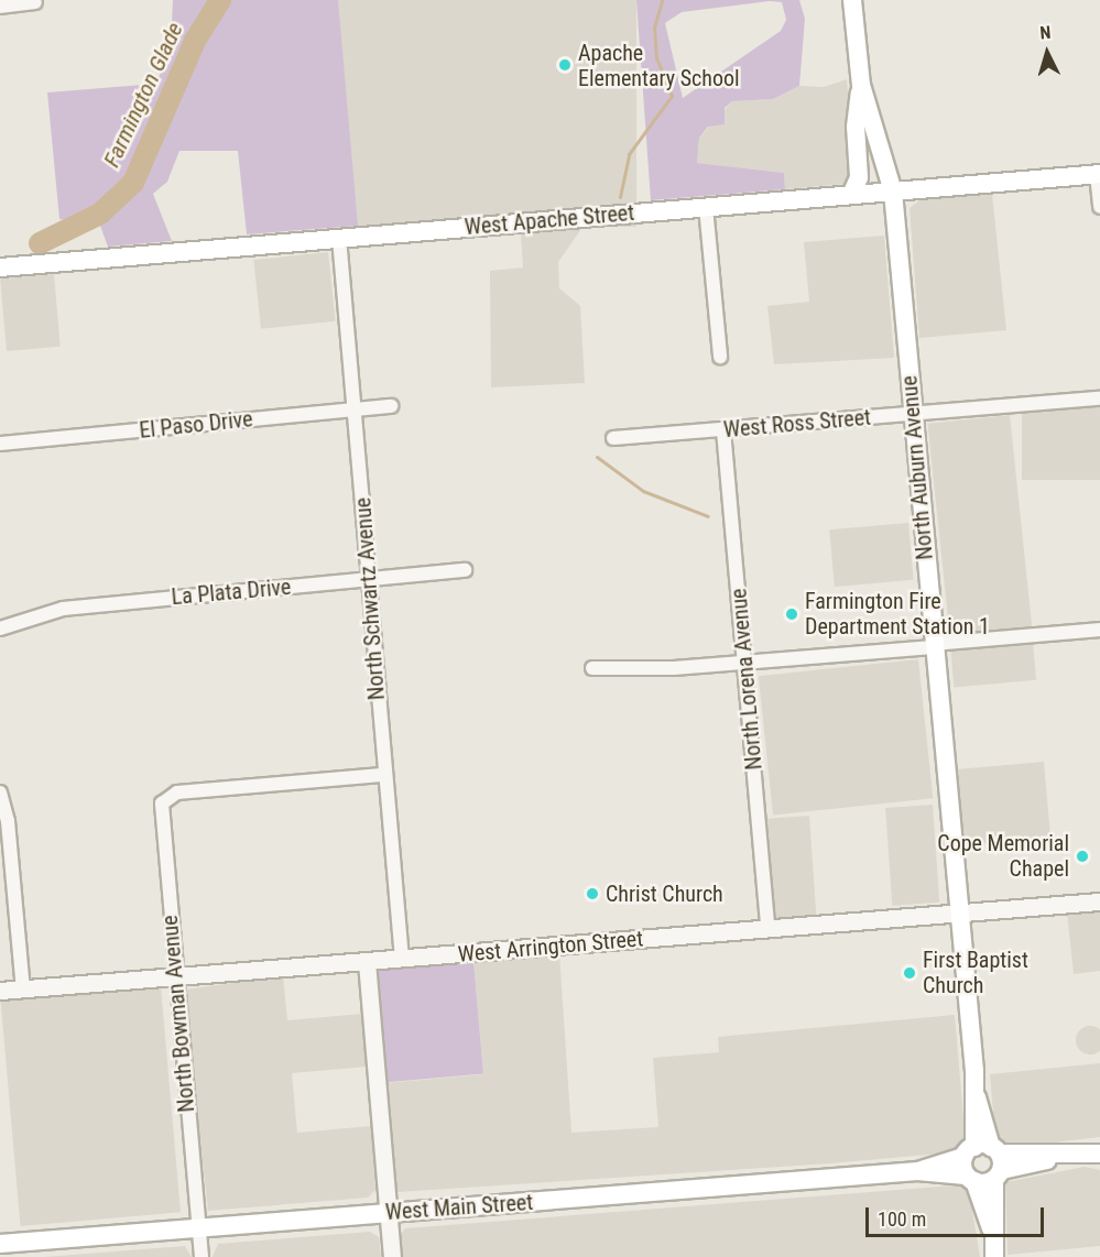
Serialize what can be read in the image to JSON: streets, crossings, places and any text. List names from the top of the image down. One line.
{"streets":{"main road":["West Apache Street","North Auburn Avenue","West Main Street"],"street":["West Ross Street","El Paso Drive","La Plata Drive","North Schwartz Avenue","North Lorena Avenue","West Arrington Street","North Bowman Avenue"]},"crossings":[["West Apache Street","North Auburn Avenue"],["West Apache Street","North Schwartz Avenue"],["West Ross Street","North Auburn Avenue"],["West Ross Street","North Lorena Avenue"],["El Paso Drive","North Schwartz Avenue"],["North Auburn Avenue","West Arrington Street"],["North Auburn Avenue","West Main Street"],["La Plata Drive","North Schwartz Avenue"],["North Schwartz Avenue","West Arrington Street"],["North Schwartz Avenue","North Bowman Avenue"],["North Lorena Avenue","West Arrington Street"],["West Arrington Street","North Bowman Avenue"],["North Bowman Avenue","West Main Street"]],"water":["Farmington Glade"],"places":["Apache Elementary School","Farmington Fire Department Station 1","Cope Memorial Chapel","Christ Church","First Baptist Church"],"scale_bar":"100 m","north":"top"}
